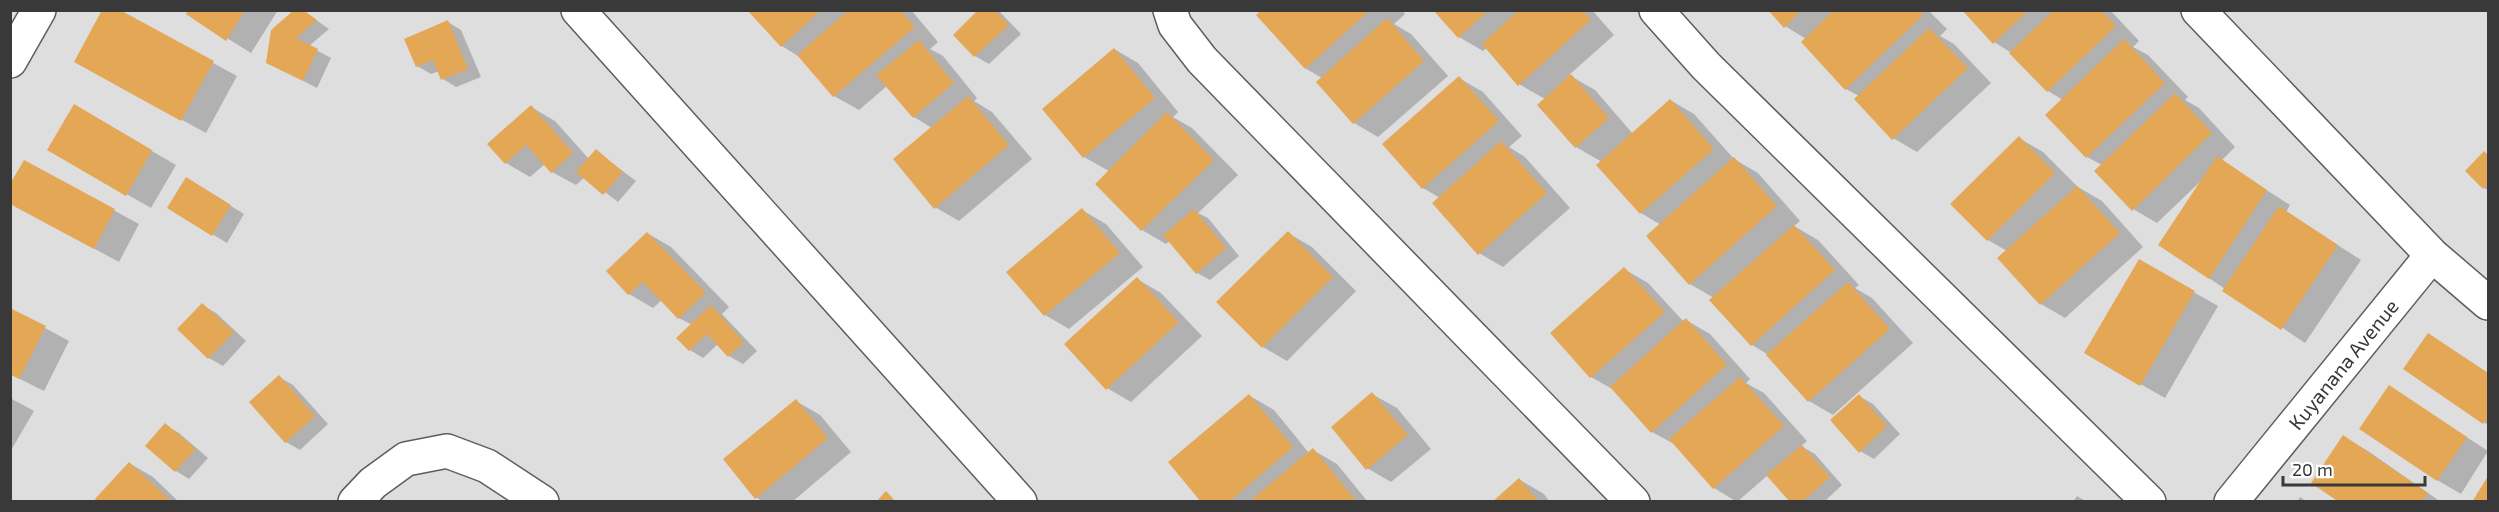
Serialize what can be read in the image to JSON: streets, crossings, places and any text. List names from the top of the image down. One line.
{"streets":{"street":["Kuyanana Avenue"]},"scale_bar":"20 m"}
